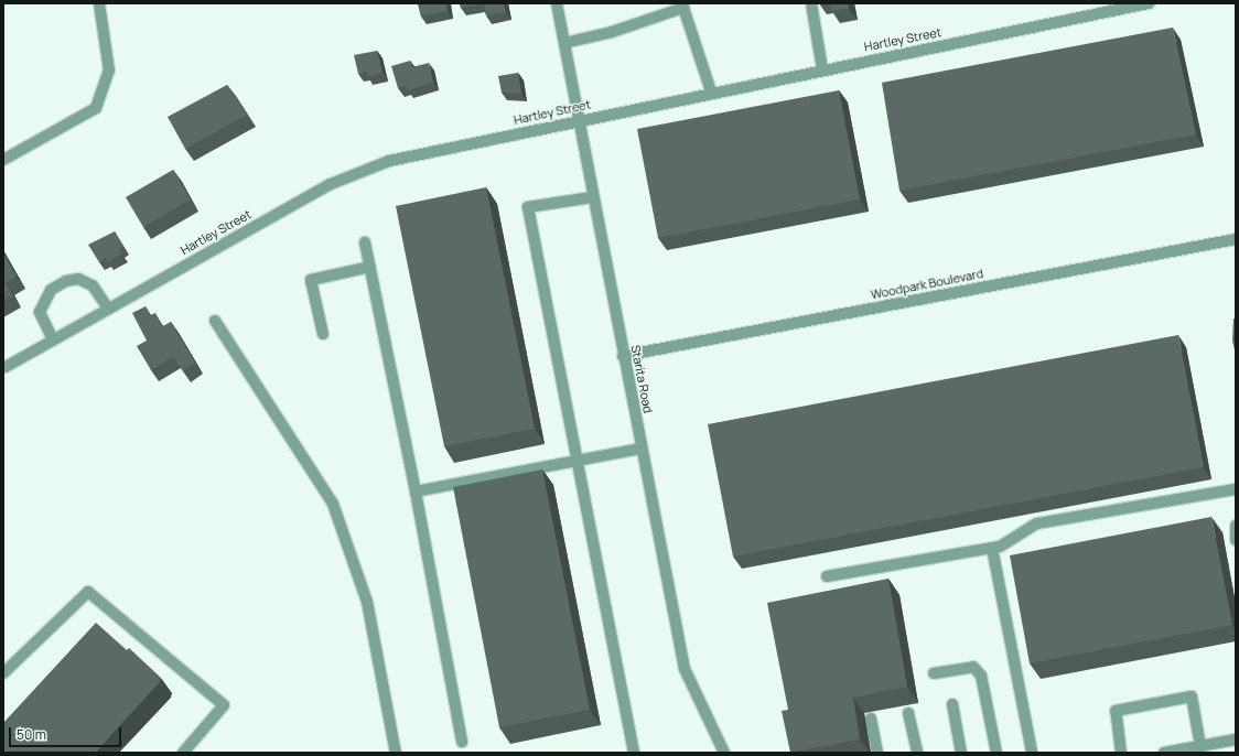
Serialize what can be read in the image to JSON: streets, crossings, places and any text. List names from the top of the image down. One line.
{"streets":{"street":["Hartley Street","Woodpark Boulevard","Starita Road"]},"crossings":[["Hartley Street","Starita Road"],["Woodpark Boulevard","Starita Road"]],"scale_bar":"50 m"}
